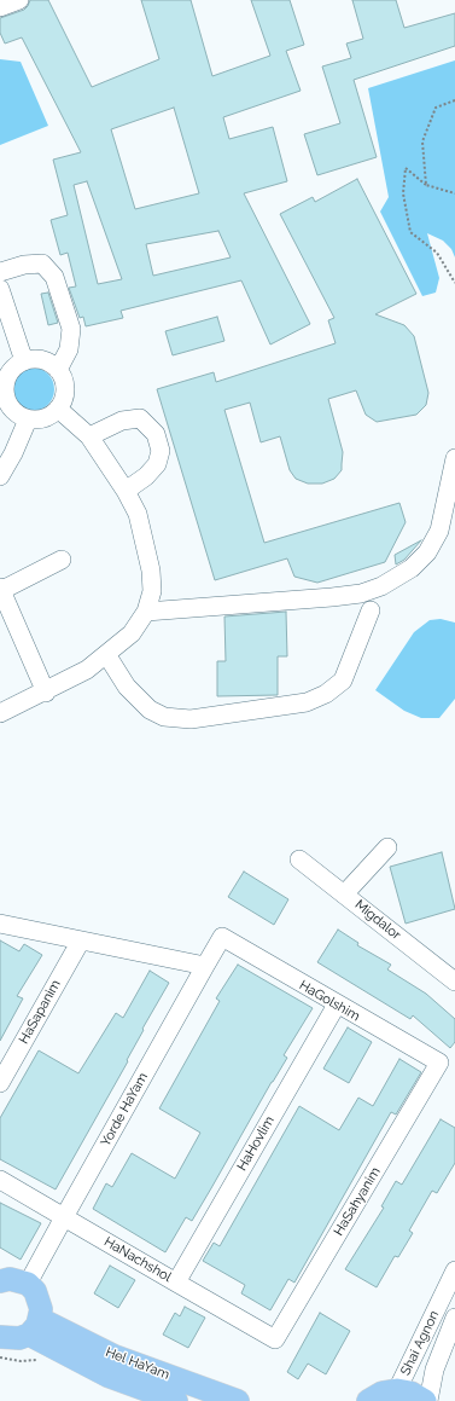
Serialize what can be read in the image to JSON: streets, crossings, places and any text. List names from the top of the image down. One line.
{"streets":{"main road":["Hel HaYam"],"street":["Migdalor","HaGolshim","HaSapanim","Yorde HaYam","HaHovlim","HaSahyanim","HaNachshol","Shai Agnon"]},"crossings":[["HaGolshim","Yorde HaYam"],["HaGolshim","HaHovlim"],["HaGolshim","HaSahyanim"],["Yorde HaYam","HaNachshol"],["HaHovlim","HaNachshol"],["HaSahyanim","HaNachshol"]]}
